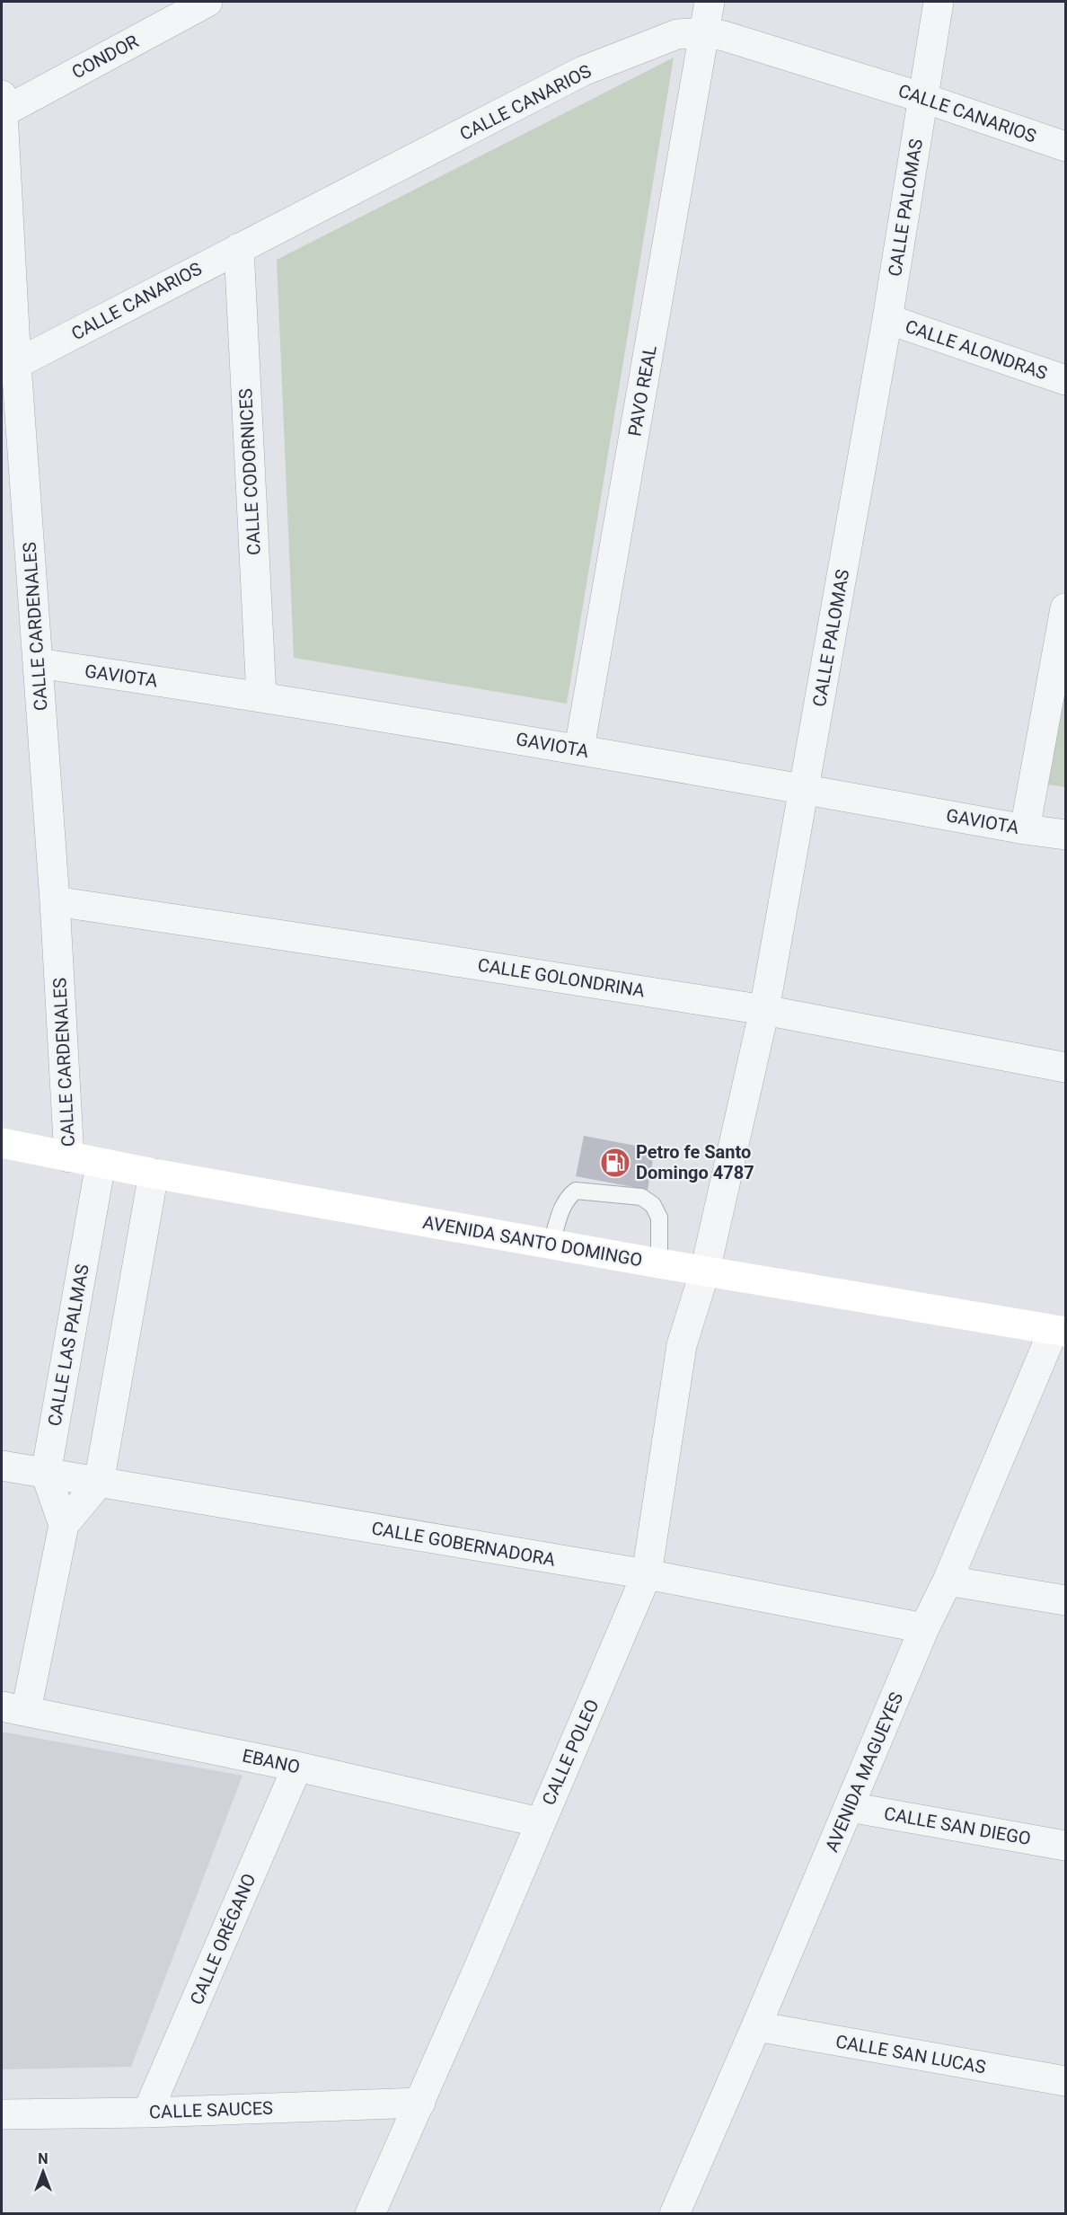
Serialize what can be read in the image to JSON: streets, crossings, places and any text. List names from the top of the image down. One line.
{"streets":{"main road":["AVENIDA SANTO DOMINGO"],"street":["CONDOR","CALLE CANARIOS","CALLE PALOMAS","CALLE ALONDRAS","PAVO REAL","CALLE CODORNICES","CALLE CARDENALES","GAVIOTA","CALLE GOLONDRINA","CALLE LAS PALMAS","CALLE GOBERNADORA","CALLE POLEO","EBANO","AVENIDA MAGUEYES","CALLE SAN DIEGO","CALLE ORÉGANO","CALLE SAN LUCAS","CALLE SAUCES"]},"crossings":[["CONDOR","CALLE CARDENALES"],["CALLE CANARIOS","CALLE PALOMAS"],["CALLE CANARIOS","PAVO REAL"],["CALLE CANARIOS","CALLE CODORNICES"],["CALLE CANARIOS","CALLE CARDENALES"],["CALLE PALOMAS","CALLE ALONDRAS"],["CALLE PALOMAS","GAVIOTA"],["CALLE PALOMAS","CALLE GOLONDRINA"],["CALLE PALOMAS","AVENIDA SANTO DOMINGO"],["CALLE PALOMAS","CALLE POLEO"],["PAVO REAL","GAVIOTA"],["CALLE CODORNICES","GAVIOTA"],["CALLE CARDENALES","GAVIOTA"],["CALLE CARDENALES","CALLE GOLONDRINA"],["CALLE CARDENALES","AVENIDA SANTO DOMINGO"],["AVENIDA SANTO DOMINGO","CALLE LAS PALMAS"],["AVENIDA SANTO DOMINGO","CALLE POLEO"],["AVENIDA SANTO DOMINGO","AVENIDA MAGUEYES"],["CALLE LAS PALMAS","CALLE GOBERNADORA"],["CALLE GOBERNADORA","CALLE POLEO"],["CALLE GOBERNADORA","AVENIDA MAGUEYES"],["CALLE POLEO","EBANO"],["CALLE POLEO","CALLE SAUCES"],["EBANO","CALLE ORÉGANO"],["AVENIDA MAGUEYES","CALLE SAN DIEGO"],["AVENIDA MAGUEYES","CALLE SAN LUCAS"],["CALLE ORÉGANO","CALLE SAUCES"]],"places":{"fuel station":["Petro fe Santo Domingo 4787"]},"north":"top"}
